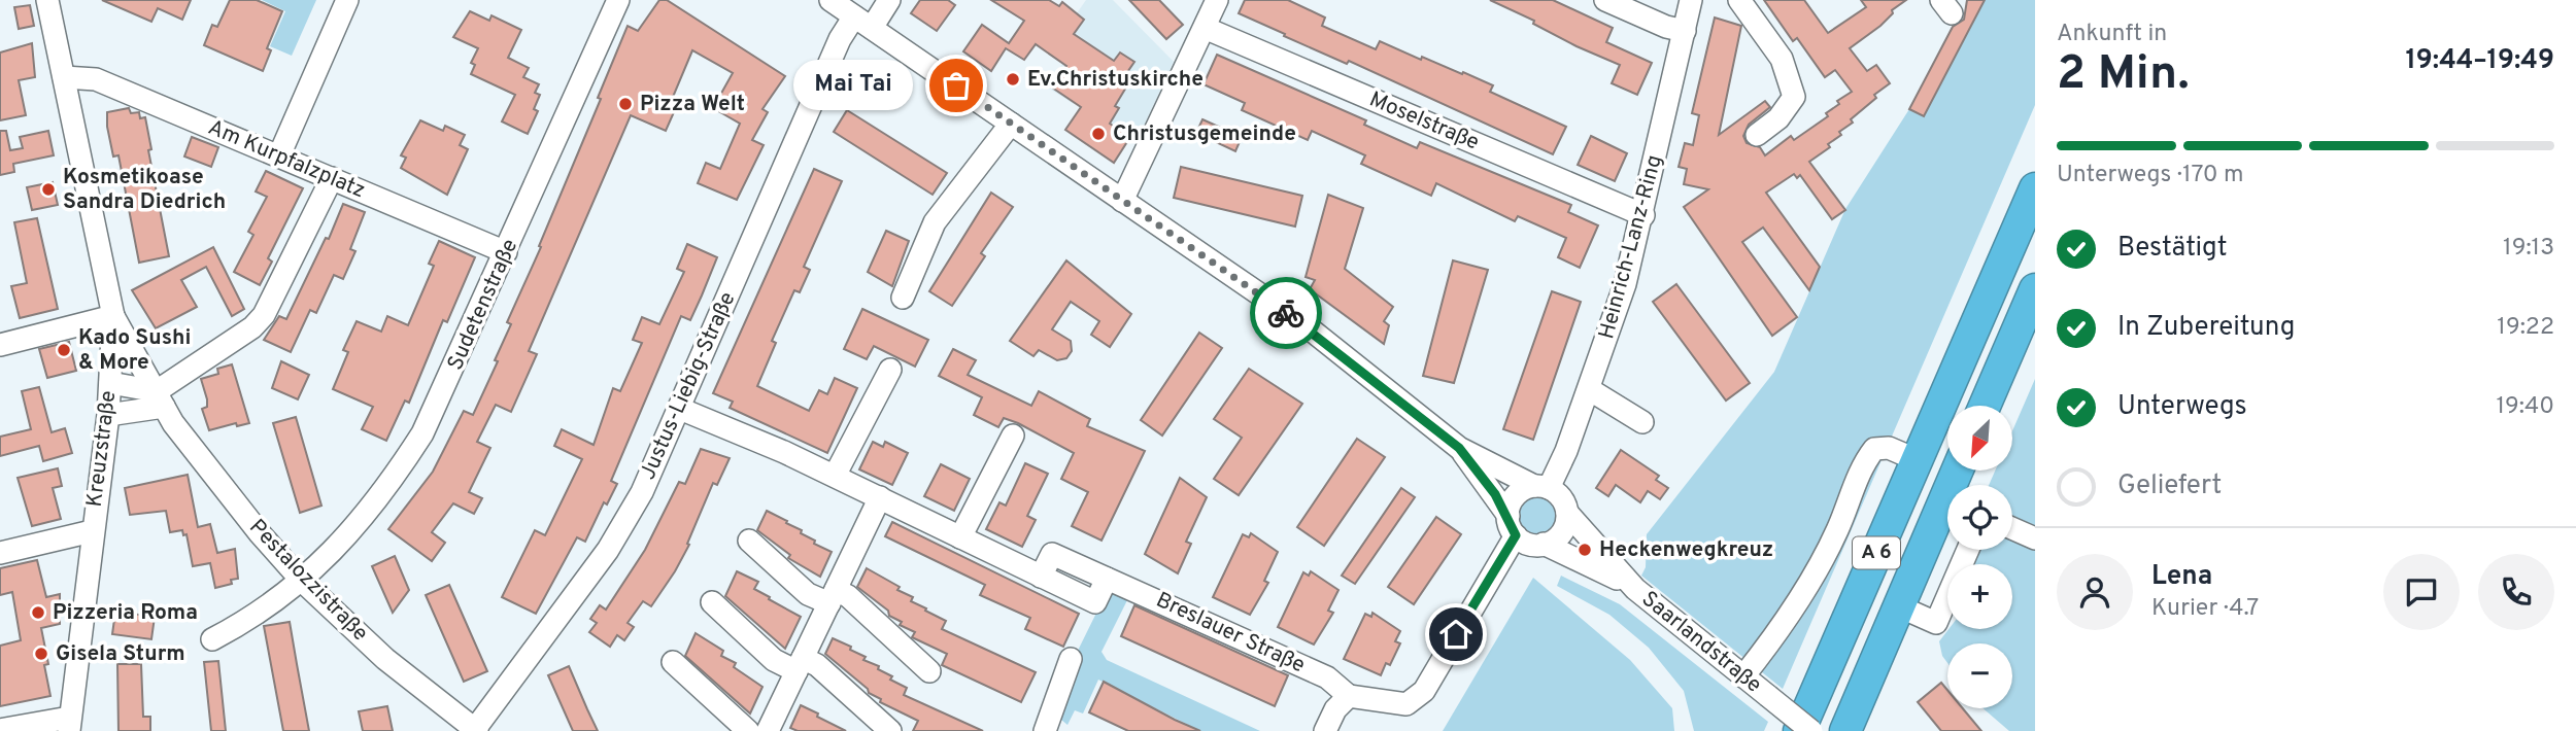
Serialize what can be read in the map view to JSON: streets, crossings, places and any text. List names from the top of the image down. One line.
{"streets":{"highway":["A 6"],"street":["Moselstraße","Am Kurpfalzplatz","Heinrich-Lanz-Ring","Sudetenstraße","Justus-Liebig-Straße","Kreuzstraße","Pestalozzistraße","Breslauer Straße","Saarlandstraße"]},"crossings":[["Moselstraße","Heinrich-Lanz-Ring"],["Am Kurpfalzplatz","Sudetenstraße"],["Am Kurpfalzplatz","Kreuzstraße"],["Heinrich-Lanz-Ring","Saarlandstraße"],["Sudetenstraße","Pestalozzistraße"],["Justus-Liebig-Straße","Pestalozzistraße"],["Justus-Liebig-Straße","Breslauer Straße"],["Kreuzstraße","Pestalozzistraße"]],"places":["Ev.Christuskirche","Mai Tai","Pizza Welt","Christusgemeinde","Kosmetikoase Sandra Diedrich","Kado Sushi & More","Heckenwegkreuz","Pizzeria Roma","Gisela Sturm"],"north":"bottom left","page":{"heading":["2 Min.","Ankunft in","19:44–19:49"],"panel":["Lena","Kurier · 4.7"],"bubble":"Mai Tai","bar":"Unterwegs · 170 m","list":[["Bestätigt","19:13"],["In Zubereitung","19:22"],["Unterwegs","19:40"],"Geliefert"],"map_buttons":["+","−"]}}
